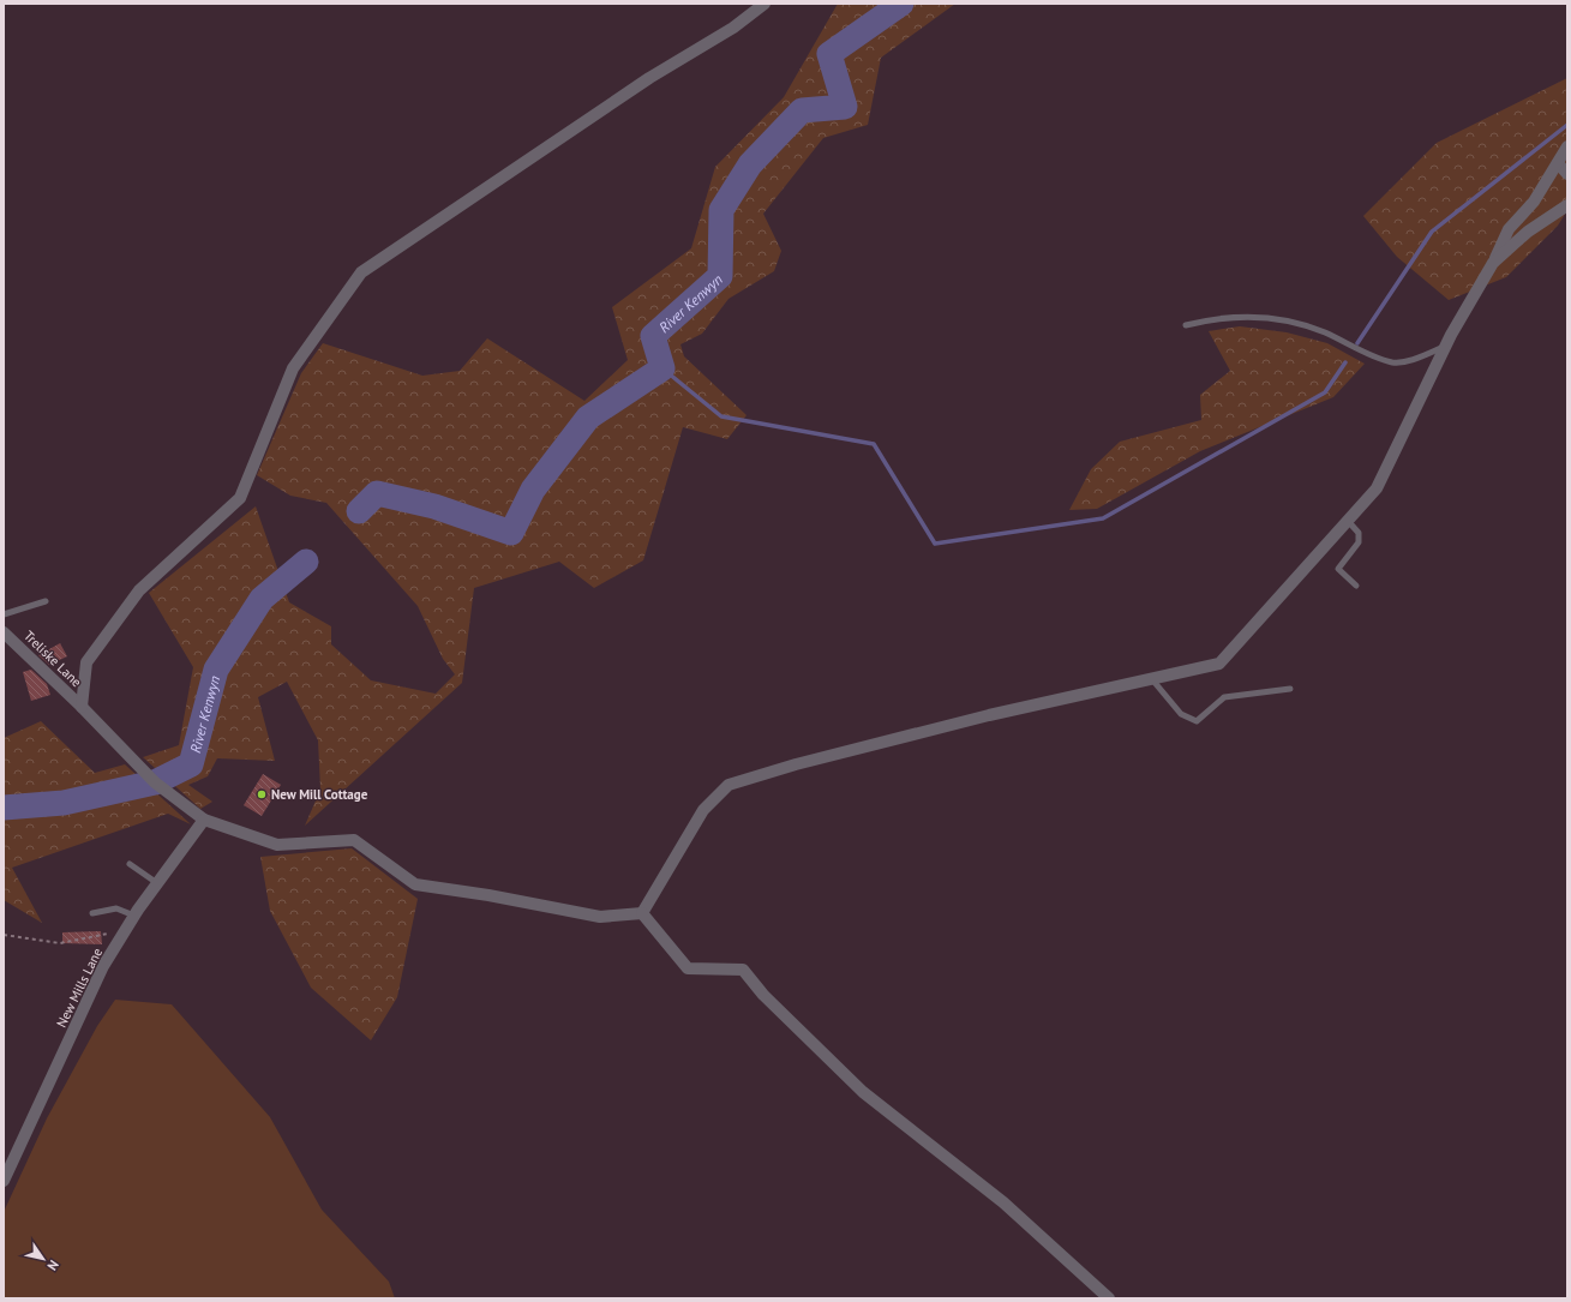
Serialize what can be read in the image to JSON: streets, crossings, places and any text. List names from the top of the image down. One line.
{"streets":{"street":["Treliske Lane","New Mills Lane"]},"crossings":[["Treliske Lane","New Mills Lane"]],"water":["River Kenwyn"],"places":["New Mill Cottage"],"north":"bottom right"}
